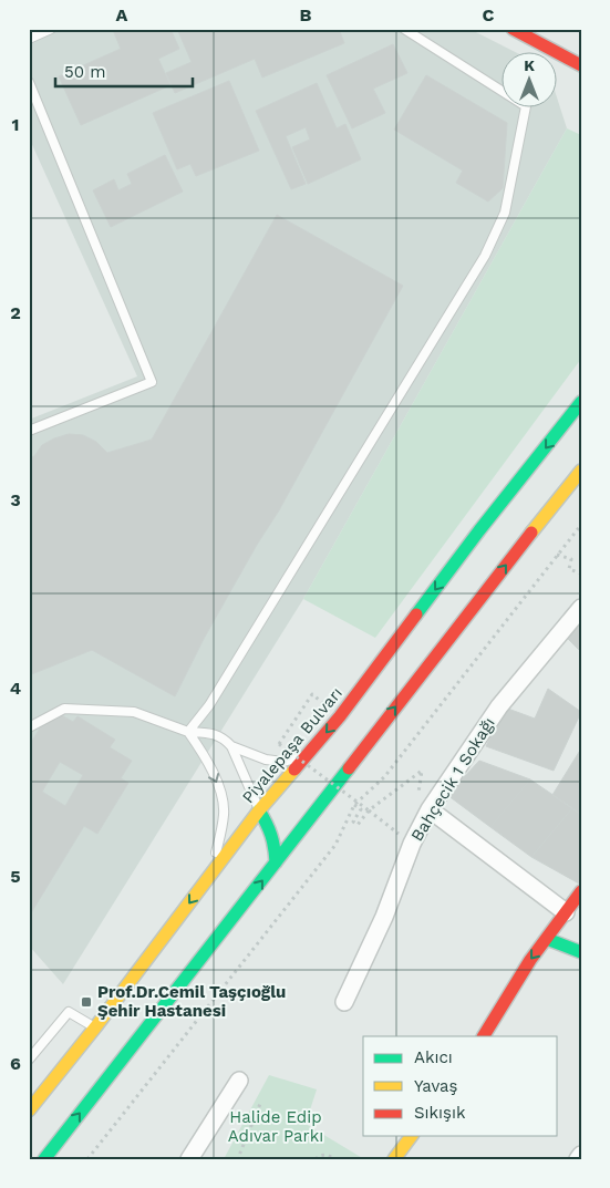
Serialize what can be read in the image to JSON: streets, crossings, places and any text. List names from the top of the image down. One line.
{"streets":{"main road":["Piyalepaşa Bulvarı"],"street":["Bahçecik 1 Sokağı"]},"parks":["Halide Edip Adıvar Parkı"],"places":{"transit":["Prof.Dr.Cemil Taşçıoğlu Şehir Hastanesi"]},"legend":["Akıcı","Yavaş","Sıkışık"],"scale_bar":"50 m","north":"top","grid":{"columns":["A","B","C"],"rows":["1","2","3","4","5","6"]}}
